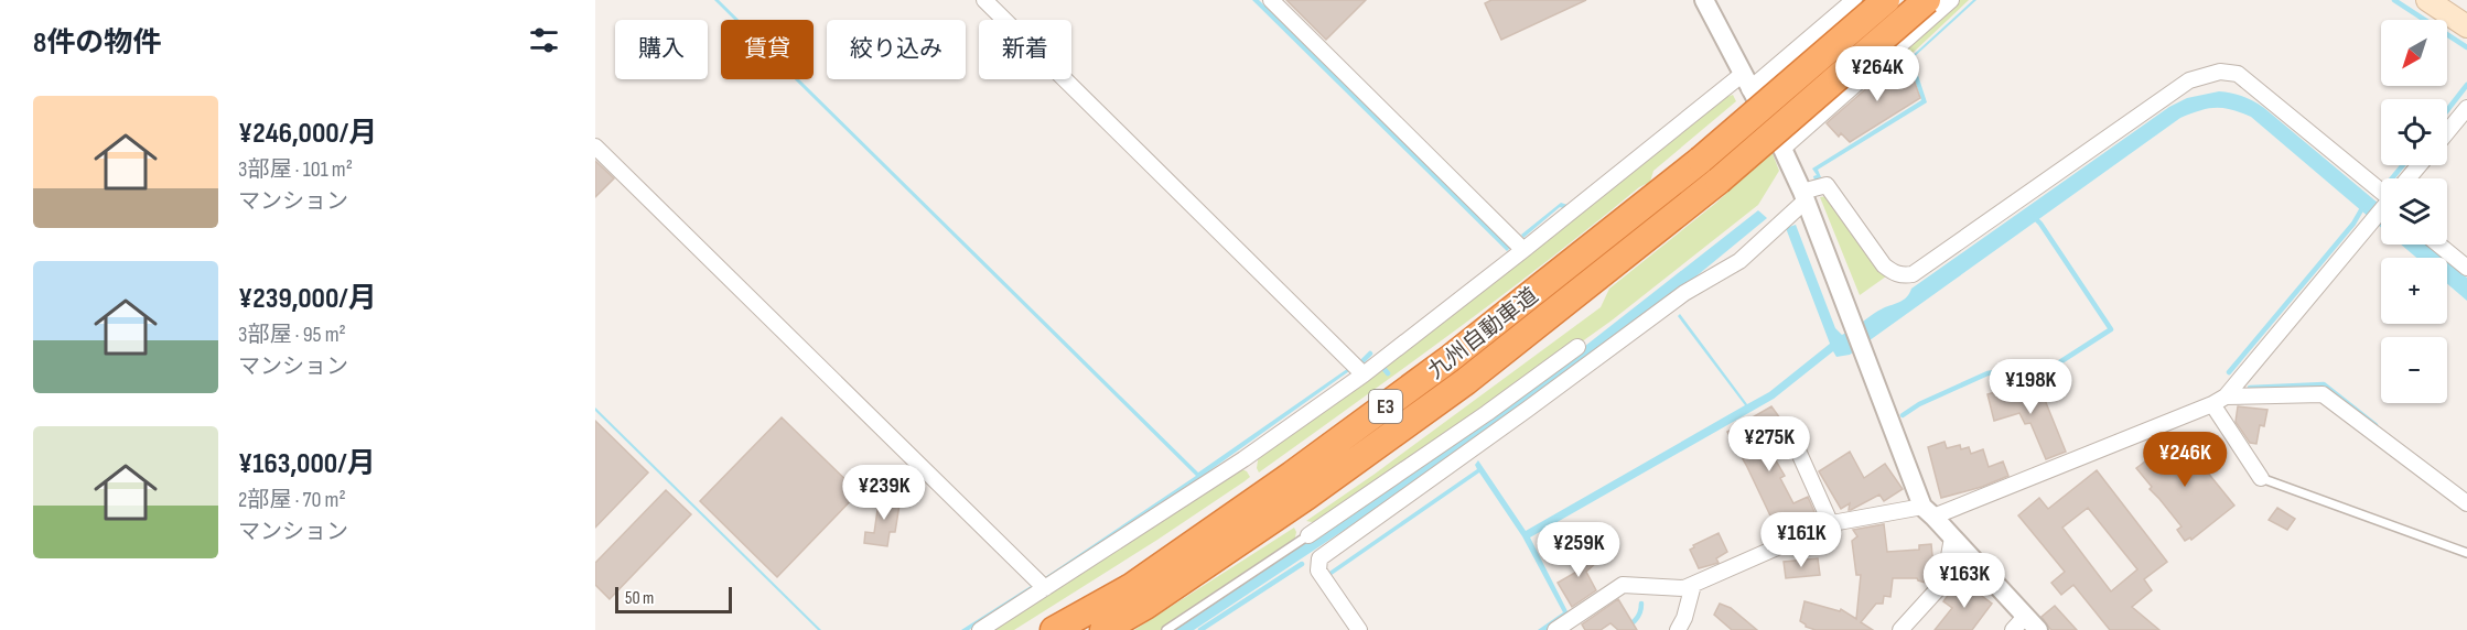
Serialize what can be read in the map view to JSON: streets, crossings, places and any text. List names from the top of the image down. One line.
{"streets":{"highway":["九州自動車道","E3"]},"scale_bar":"50 m","north":"bottom left","page":{"heading":"8件の物件","map_buttons":["+","−"],"chip":["購入","賃貸","絞り込み","新着"],"price":["¥264K","¥198K","¥275K","¥246K","¥239K","¥161K","¥259K","¥163K"],"list":[{"name":"¥246,000/月","note":"3部屋 · 101 m² · マンション"},{"name":"¥239,000/月","note":"3部屋 · 95 m² · マンション"},{"name":"¥163,000/月","note":"2部屋 · 70 m² · マンション"}],"scale":"50 m"}}
